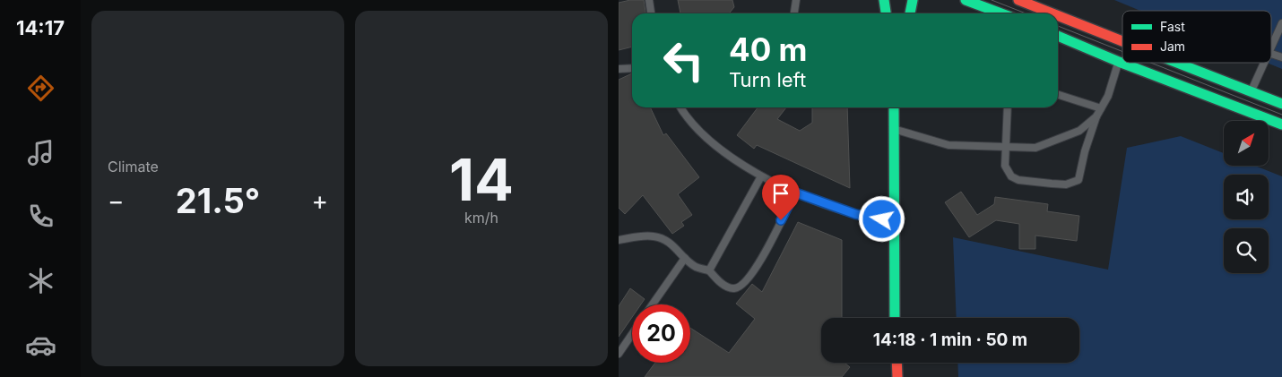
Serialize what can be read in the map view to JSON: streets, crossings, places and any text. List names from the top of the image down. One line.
{"legend":["Fast","Jam"],"north":"top right","page":{"tabs":"14:17","tile":["Climate",["14","km/h"]],"turn":["40 m","Turn left"],"heat":["−","21.5°","+"],"limit":"20","trip":"14:18 · 1 min · 50 m"}}
